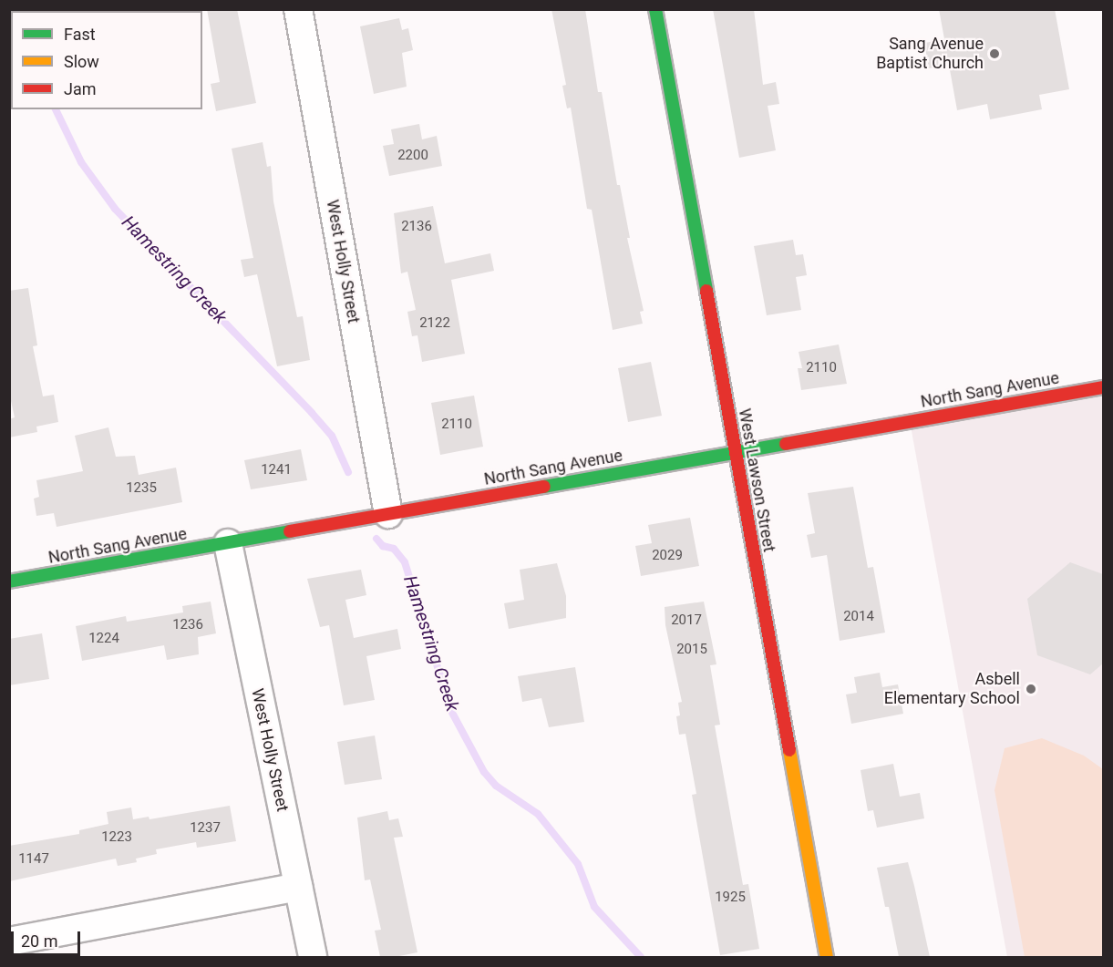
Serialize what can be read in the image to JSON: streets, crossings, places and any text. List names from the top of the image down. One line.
{"streets":{"street":["West Holly Street","North Sang Avenue","West Lawson Street"]},"crossings":[["West Holly Street","North Sang Avenue"],["North Sang Avenue","West Lawson Street"]],"water":["Hamestring Creek"],"places":["Sang Avenue Baptist Church","Asbell Elementary School"],"house_numbers":["2200","2136","2122","2110","2110","1241","1235","2029","2014","2017","1236","1224","2015","1237","1223","1147","1925"],"legend":["Fast","Slow","Jam"],"scale_bar":"20 m"}
